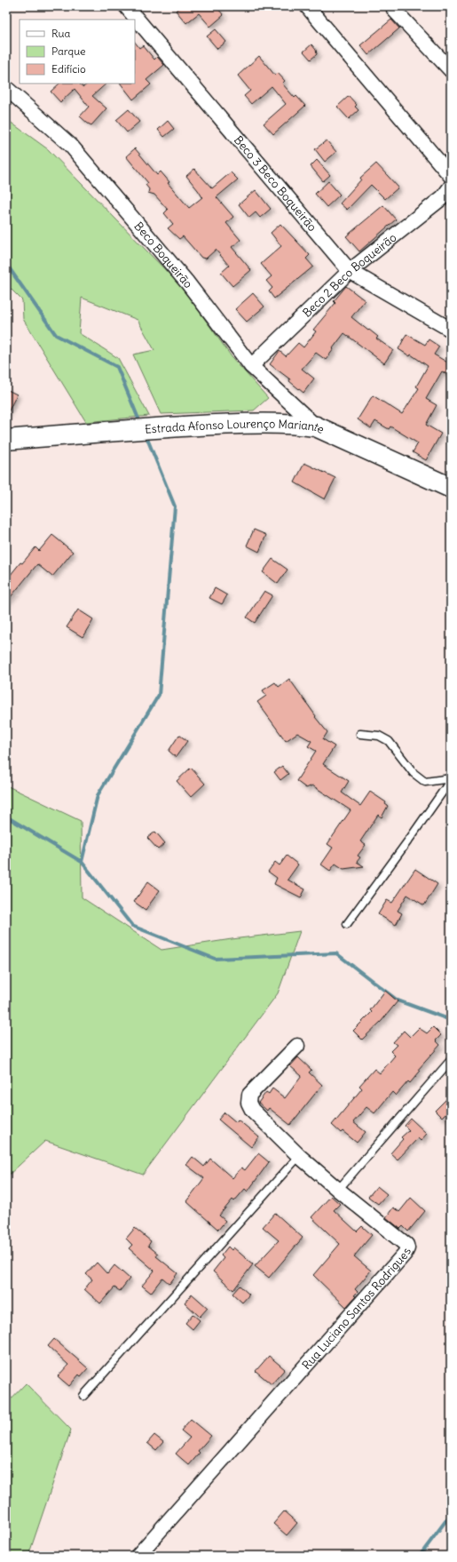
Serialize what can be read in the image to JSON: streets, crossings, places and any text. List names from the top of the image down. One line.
{"streets":{"main road":["Estrada Afonso Lourenço Mariante"],"street":["Beco 3 Beco Boqueirão","Beco Boqueirão","Beco 2 Beco Boqueirão","Rua Luciano Santos Rodrigues"]},"crossings":[["Beco 3 Beco Boqueirão","Beco 2 Beco Boqueirão"],["Beco Boqueirão","Beco 2 Beco Boqueirão"],["Beco Boqueirão","Estrada Afonso Lourenço Mariante"]],"legend":["Rua","Parque","Edifício"]}
